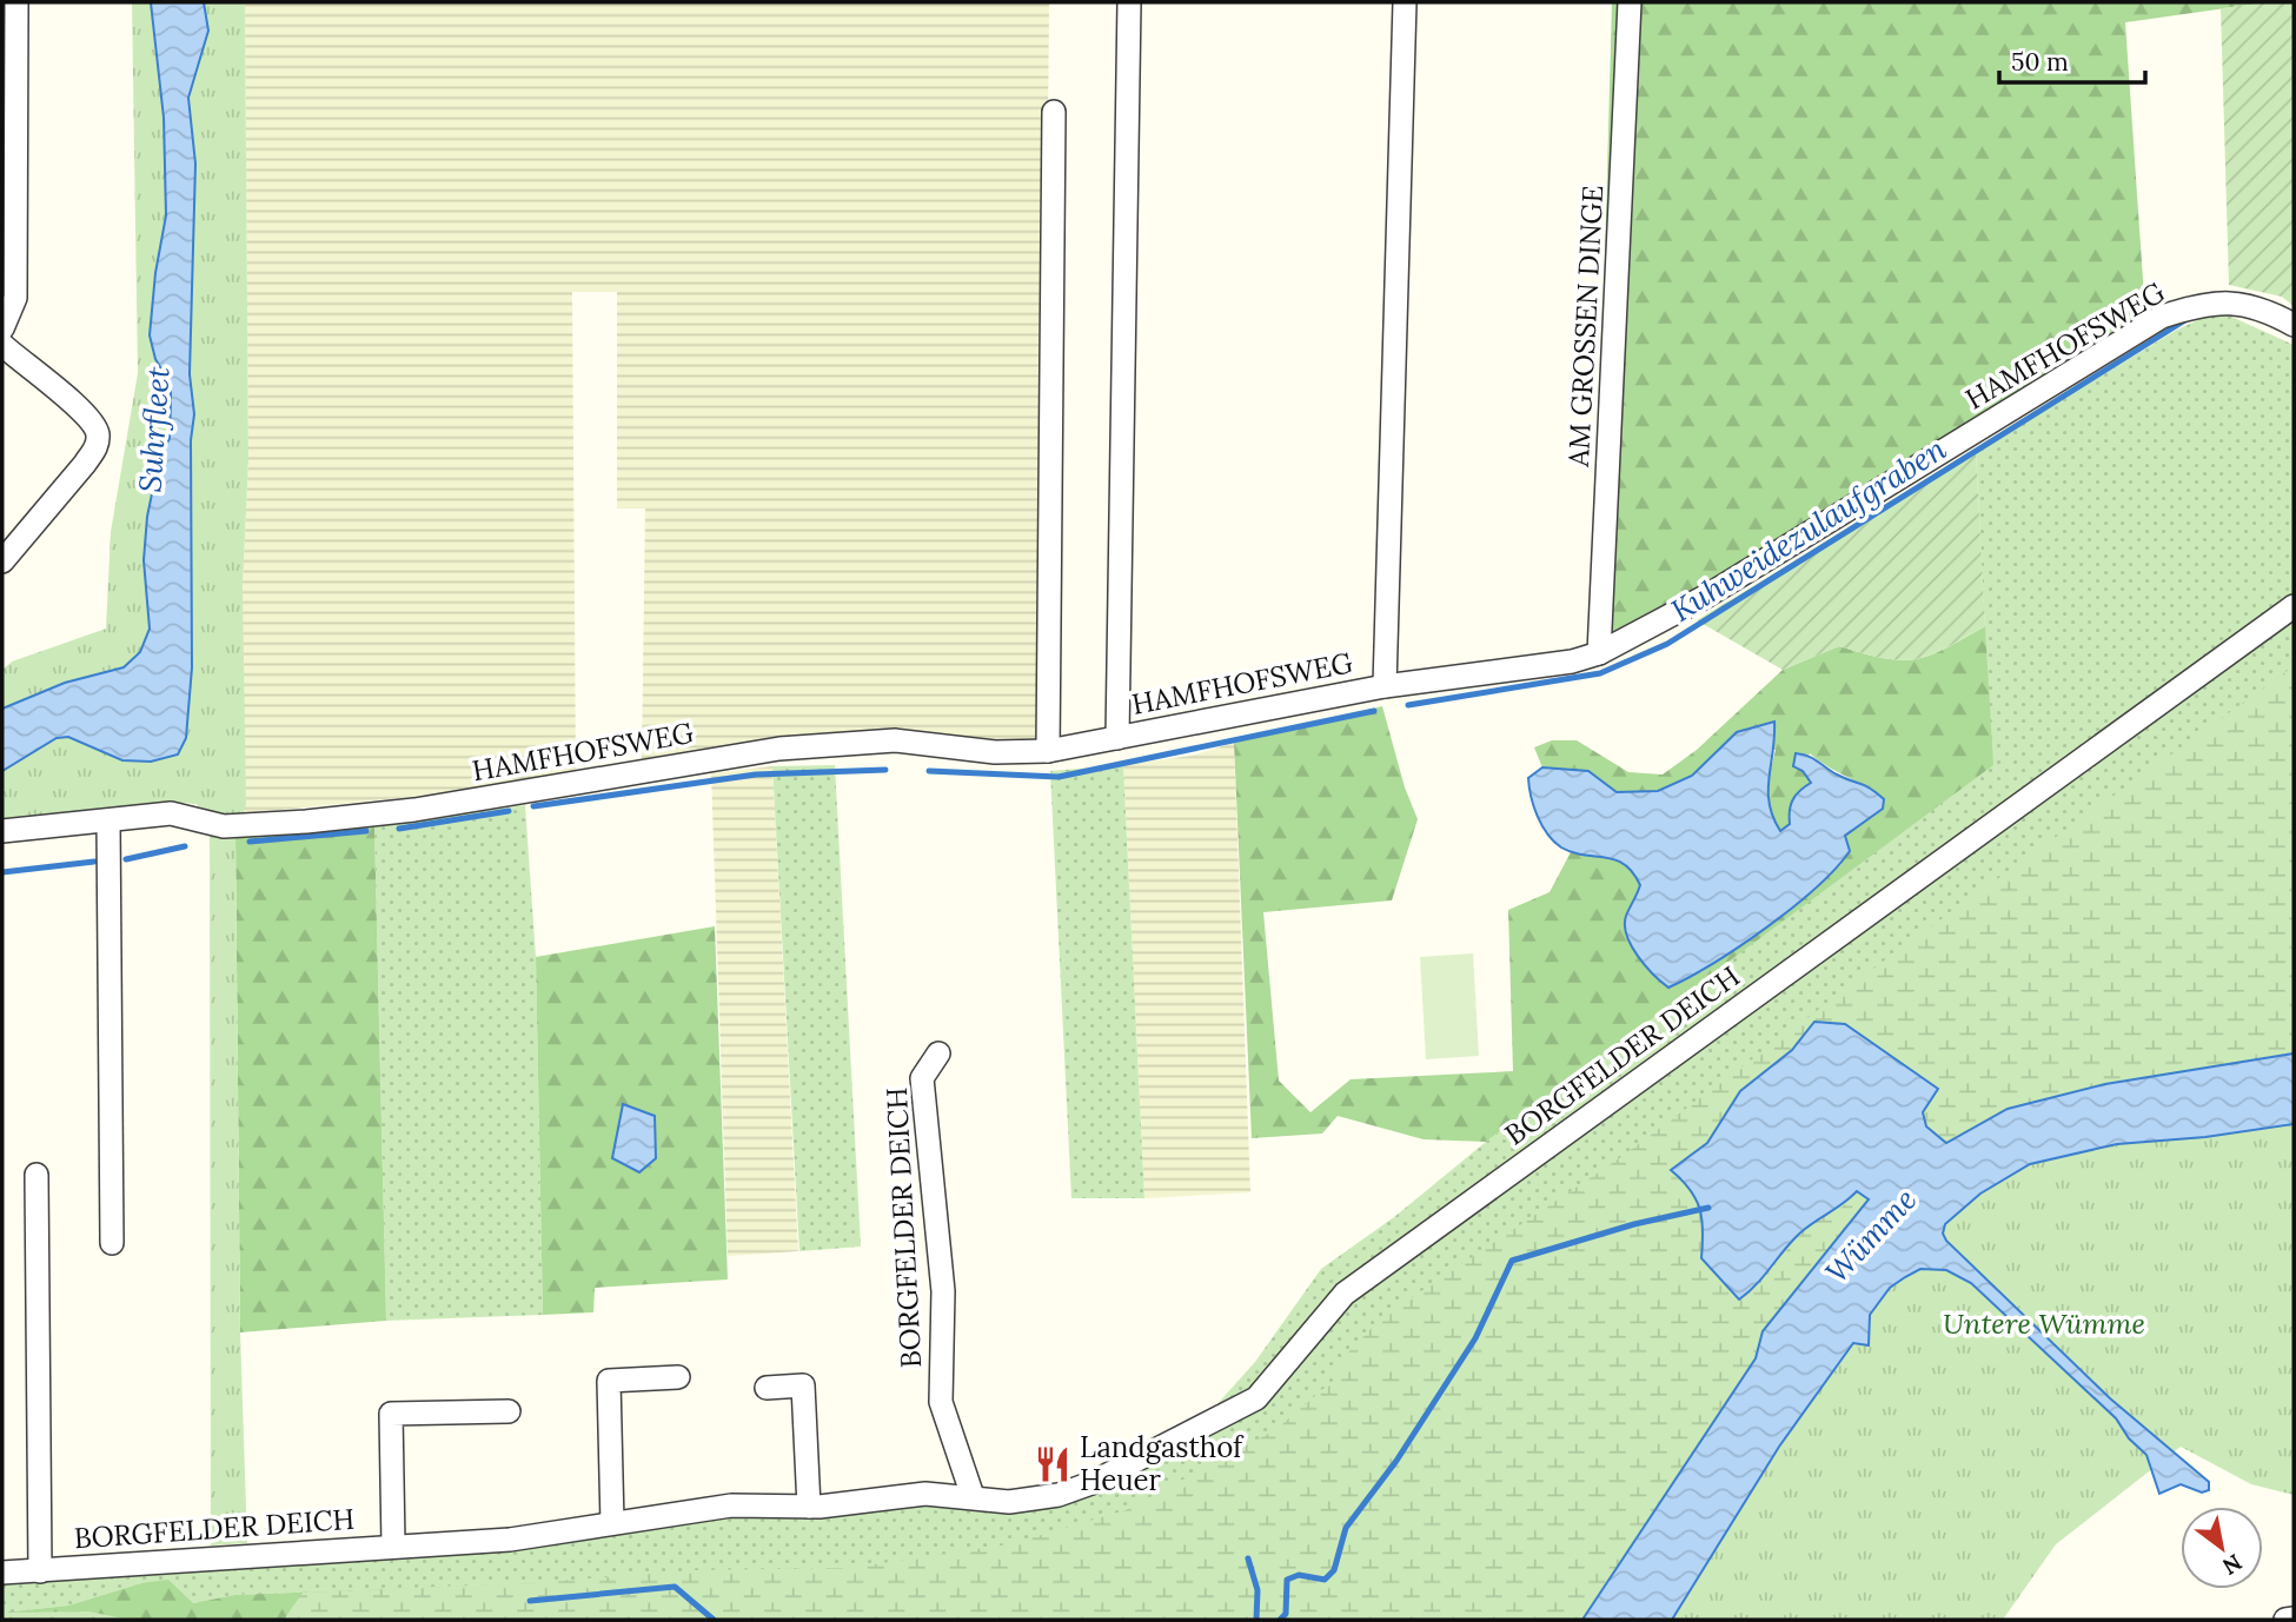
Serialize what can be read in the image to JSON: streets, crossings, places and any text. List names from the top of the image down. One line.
{"streets":{"street":["AM GROSSEN DINGE","HAMFHOFSWEG","BORGFELDER DEICH"]},"crossings":[["AM GROSSEN DINGE","HAMFHOFSWEG"]],"water":["Suhrfleet","Kuhweidezulaufgraben","Wümme"],"parks":["Untere Wümme"],"places":{"restaurant":["Landgasthof Heuer"]},"scale_bar":"50 m","north":"bottom right"}
